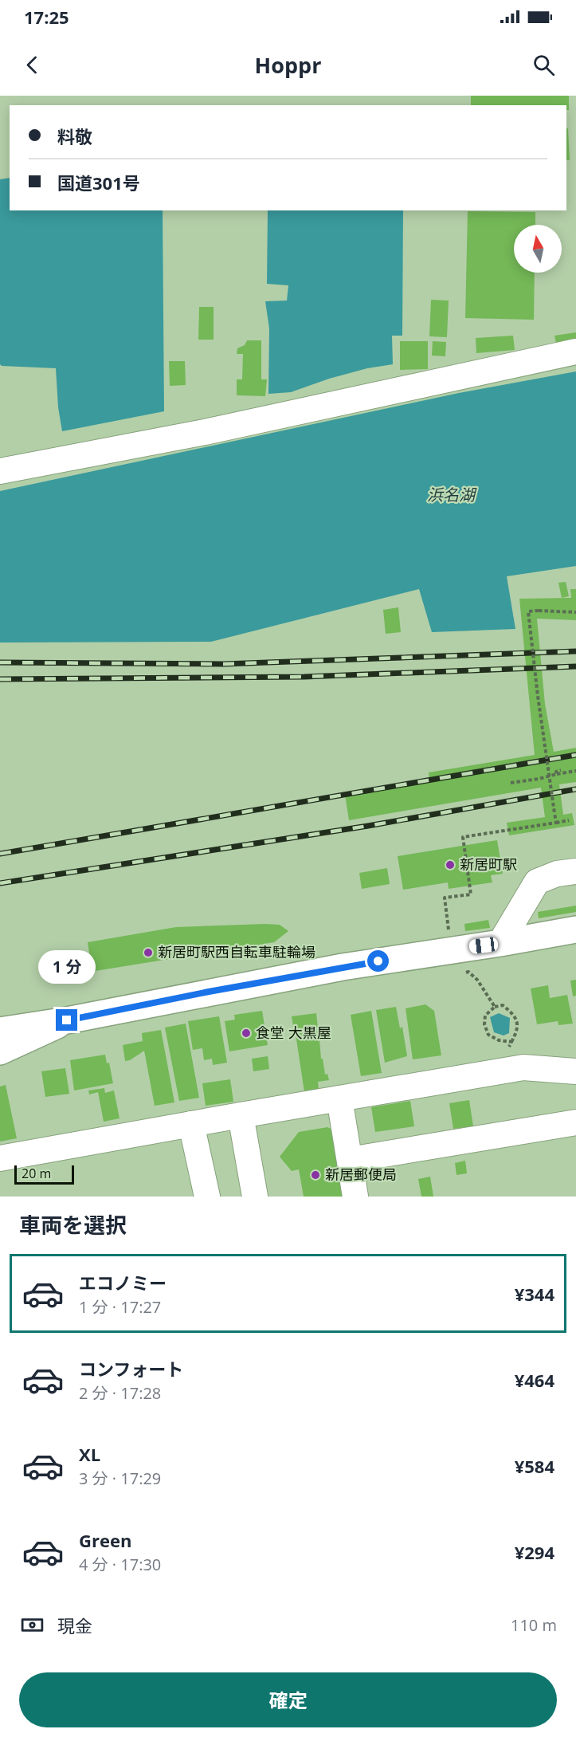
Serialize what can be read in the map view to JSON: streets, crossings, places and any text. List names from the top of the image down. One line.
{"water":["浜名湖"],"places":["新居町駅","新居町駅西自転車駐輪場","食堂 大黒屋","新居郵便局"],"scale_bar":"20 m","north":"top","page":{"status":"17:25","header":"Hoppr","banner":["料敬","国道301号"],"bubble":"1 分","scale":"20 m","heading":"車両を選択","list":[{"name":"エコノミー","note":"1 分 · 17:27","value":"¥344"},{"name":"コンフォート","note":"2 分 · 17:28","value":"¥464"},{"name":"XL","note":"3 分 · 17:29","value":"¥584"},{"name":"Green","note":"4 分 · 17:30","value":"¥294"}],"pay":["現金","110 m"],"buttons":"確定"}}
